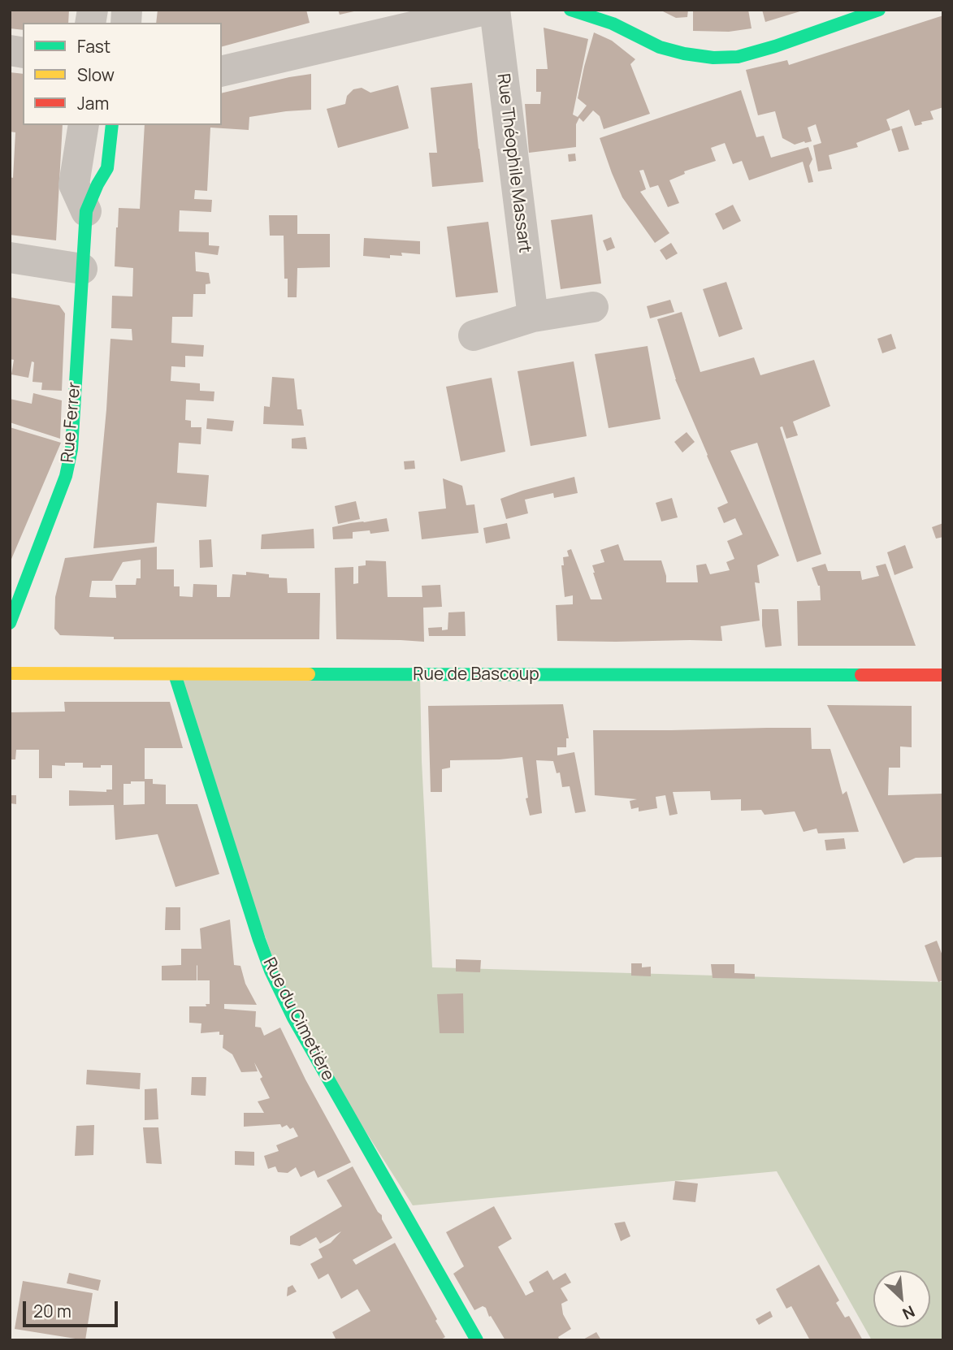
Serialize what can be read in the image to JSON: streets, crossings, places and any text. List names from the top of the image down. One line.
{"streets":{"street":["Rue Théophile Massart","Rue Ferrer","Rue de Bascoup","Rue du Cimetière"]},"crossings":[["Rue de Bascoup","Rue du Cimetière"]],"legend":["Fast","Slow","Jam"],"scale_bar":"20 m","north":"bottom right"}
